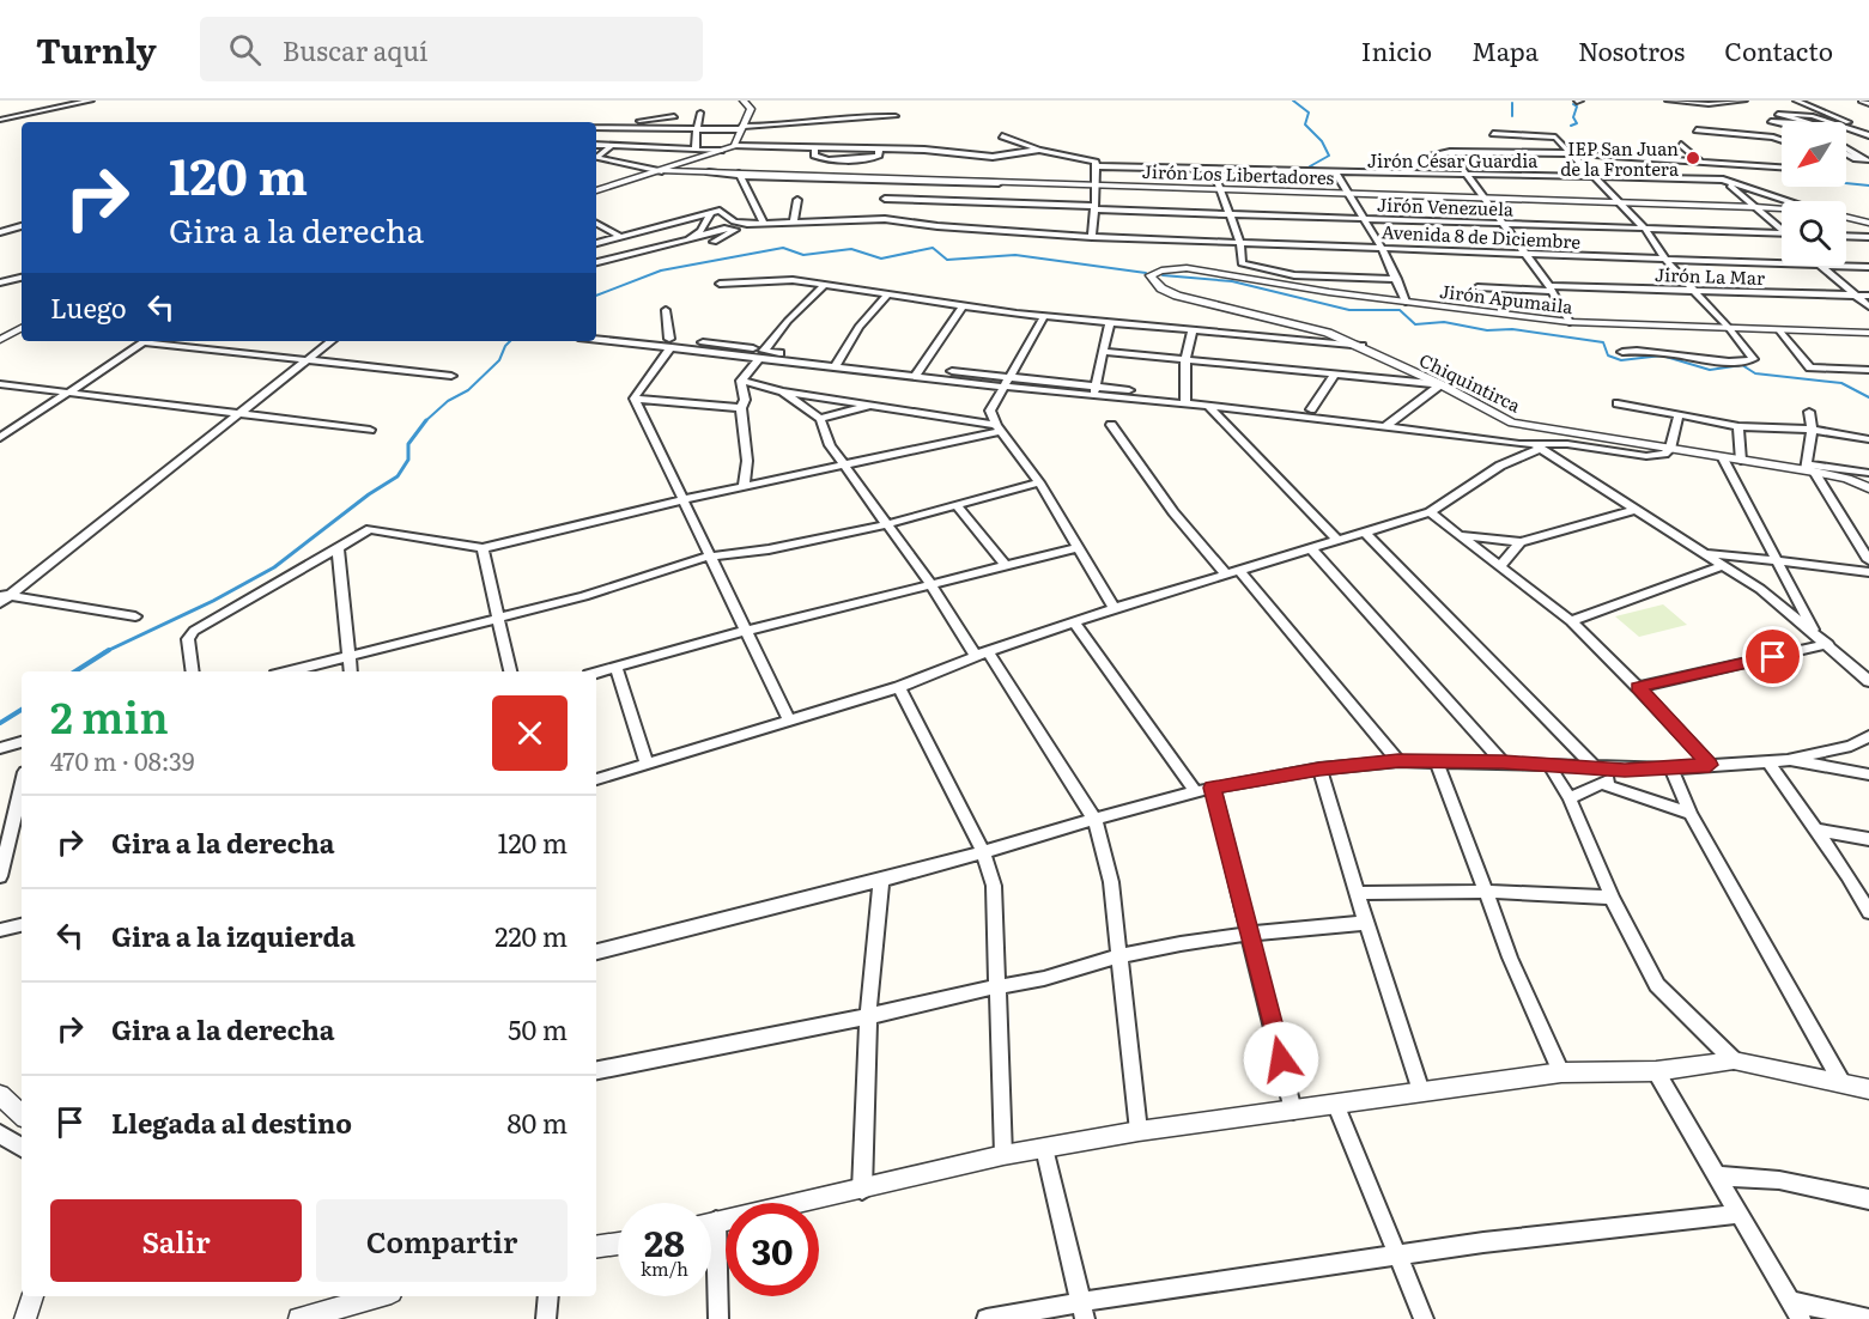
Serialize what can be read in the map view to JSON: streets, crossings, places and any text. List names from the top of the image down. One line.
{"streets":{"street":["Jirón César Guardia","Jirón Los Libertadores","Jirón Venezuela","Avenida 8 de Diciembre","Jirón La Mar","Jirón Apumaila","Chiquintirca"]},"crossings":[["Jirón Apumaila","Chiquintirca"]],"places":["IEP San Juan de la Frontera"],"north":"bottom left","page":{"header":"Turnly","search":"Buscar aquí","nav":["Inicio","Mapa","Nosotros","Contacto"],"turn":["120 m","Gira a la derecha"],"then":"Luego","heading":["2 min","470 m · 08:39"],"list":[{"name":"Gira a la derecha","value":"120 m"},{"name":"Gira a la izquierda","value":"220 m"},{"name":"Gira a la derecha","value":"50 m"},{"name":"Llegada al destino","value":"80 m"}],"buttons":["Salir","Compartir"],"speed":"28 km/h","limit":"30"}}
